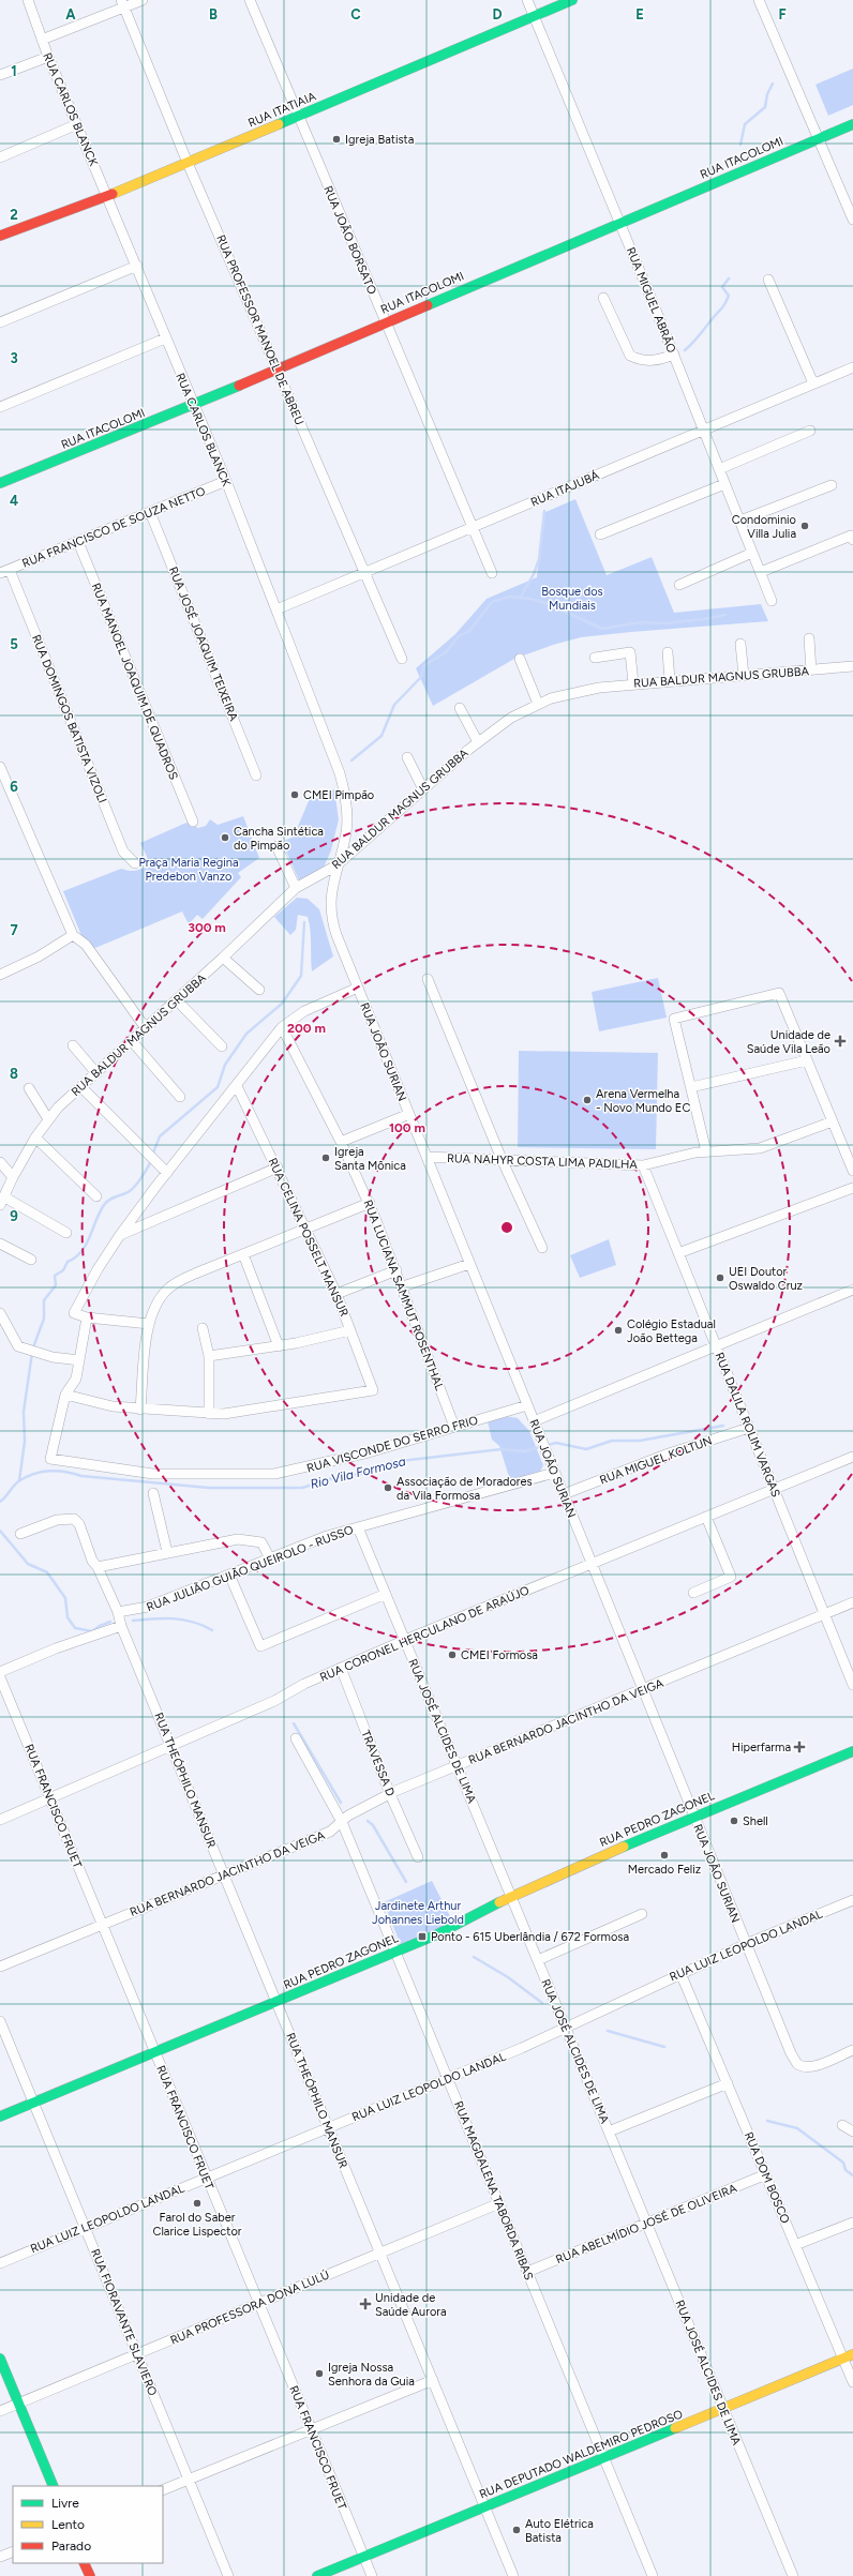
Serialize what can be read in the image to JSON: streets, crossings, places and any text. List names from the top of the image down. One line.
{"streets":{"street":["RUA CARLOS BLANCK","RUA ITATIAIA","RUA ITACOLOMI","RUA JOÃO BORSATO","RUA MIGUEL ABRÃO","RUA PROFESSOR MANOEL DE ABREU","RUA ITAJUBÁ","RUA FRANCISCO DE SOUZA NETTO","RUA JOSÉ JOAQUIM TEIXEIRA","RUA BALDUR MAGNUS GRUBBA","RUA MANOEL JOAQUIM DE QUADROS","RUA DOMINGOS BATISTA VIZOLI","RUA JOÃO SURIAN","RUA NAHYR COSTA LIMA PADILHA","RUA CELINA POSSELT MANSUR","RUA LUCIANA SAMMUT ROSENTHAL","RUA DALILA ROLIM VARGAS","RUA VISCONDE DO SERRO FRIO","RUA MIGUEL KOLTUN","RUA JULIÃO GUIÃO QUEIROLO - RUSSO","RUA CORONEL HERCULANO DE ARAÚJO","RUA BERNARDO JACINTHO DA VEIGA","RUA JOSÉ ALCIDES DE LIMA","TRAVESSA D","RUA THEÓPHILO MANSUR","RUA FRANCISCO FRUET","RUA PEDRO ZAGONEL","RUA LUIZ LEOPOLDO LANDAL","RUA DOM BOSCO","RUA MAGDALENA TABORDA RIBAS","RUA ABELMÍDIO JOSÉ DE OLIVEIRA","RUA PROFESSORA DONA LULÚ","RUA FIORAVANTE SLAVIERO","RUA DEPUTADO WALDEMIRO PEDROSO"]},"crossings":[["RUA CARLOS BLANCK","RUA ITATIAIA"],["RUA CARLOS BLANCK","RUA ITACOLOMI"],["RUA CARLOS BLANCK","RUA ITAJUBÁ"],["RUA CARLOS BLANCK","RUA FRANCISCO DE SOUZA NETTO"],["RUA CARLOS BLANCK","RUA BALDUR MAGNUS GRUBBA"],["RUA CARLOS BLANCK","RUA JOÃO SURIAN"],["RUA ITATIAIA","RUA JOÃO BORSATO"],["RUA ITATIAIA","RUA MIGUEL ABRÃO"],["RUA ITATIAIA","RUA PROFESSOR MANOEL DE ABREU"],["RUA ITACOLOMI","RUA JOÃO BORSATO"],["RUA ITACOLOMI","RUA MIGUEL ABRÃO"],["RUA ITACOLOMI","RUA PROFESSOR MANOEL DE ABREU"],["RUA JOÃO BORSATO","RUA ITAJUBÁ"],["RUA MIGUEL ABRÃO","RUA ITAJUBÁ"],["RUA PROFESSOR MANOEL DE ABREU","RUA ITAJUBÁ"],["RUA FRANCISCO DE SOUZA NETTO","RUA JOSÉ JOAQUIM TEIXEIRA"],["RUA FRANCISCO DE SOUZA NETTO","RUA MANOEL JOAQUIM DE QUADROS"],["RUA FRANCISCO DE SOUZA NETTO","RUA DOMINGOS BATISTA VIZOLI"],["RUA BALDUR MAGNUS GRUBBA","RUA JOÃO SURIAN"],["RUA JOÃO SURIAN","RUA NAHYR COSTA LIMA PADILHA"],["RUA JOÃO SURIAN","RUA VISCONDE DO SERRO FRIO"],["RUA JOÃO SURIAN","RUA MIGUEL KOLTUN"],["RUA JOÃO SURIAN","RUA JULIÃO GUIÃO QUEIROLO - RUSSO"],["RUA JOÃO SURIAN","RUA CORONEL HERCULANO DE ARAÚJO"],["RUA JOÃO SURIAN","RUA BERNARDO JACINTHO DA VEIGA"],["RUA JOÃO SURIAN","RUA PEDRO ZAGONEL"],["RUA JOÃO SURIAN","RUA LUIZ LEOPOLDO LANDAL"],["RUA NAHYR COSTA LIMA PADILHA","RUA DALILA ROLIM VARGAS"],["RUA LUCIANA SAMMUT ROSENTHAL","RUA VISCONDE DO SERRO FRIO"],["RUA DALILA ROLIM VARGAS","RUA MIGUEL KOLTUN"],["RUA DALILA ROLIM VARGAS","RUA CORONEL HERCULANO DE ARAÚJO"],["RUA DALILA ROLIM VARGAS","RUA BERNARDO JACINTHO DA VEIGA"],["RUA JULIÃO GUIÃO QUEIROLO - RUSSO","RUA JOSÉ ALCIDES DE LIMA"],["RUA JULIÃO GUIÃO QUEIROLO - RUSSO","RUA THEÓPHILO MANSUR"],["RUA CORONEL HERCULANO DE ARAÚJO","RUA JOSÉ ALCIDES DE LIMA"],["RUA CORONEL HERCULANO DE ARAÚJO","TRAVESSA D"],["RUA CORONEL HERCULANO DE ARAÚJO","RUA THEÓPHILO MANSUR"],["RUA CORONEL HERCULANO DE ARAÚJO","RUA FRANCISCO FRUET"],["RUA BERNARDO JACINTHO DA VEIGA","RUA JOSÉ ALCIDES DE LIMA"],["RUA BERNARDO JACINTHO DA VEIGA","TRAVESSA D"],["RUA BERNARDO JACINTHO DA VEIGA","RUA THEÓPHILO MANSUR"],["RUA BERNARDO JACINTHO DA VEIGA","RUA FRANCISCO FRUET"],["RUA BERNARDO JACINTHO DA VEIGA","RUA MAGDALENA TABORDA RIBAS"],["RUA JOSÉ ALCIDES DE LIMA","RUA PEDRO ZAGONEL"],["RUA JOSÉ ALCIDES DE LIMA","RUA LUIZ LEOPOLDO LANDAL"],["RUA JOSÉ ALCIDES DE LIMA","RUA ABELMÍDIO JOSÉ DE OLIVEIRA"],["RUA JOSÉ ALCIDES DE LIMA","RUA DEPUTADO WALDEMIRO PEDROSO"],["RUA THEÓPHILO MANSUR","RUA PEDRO ZAGONEL"],["RUA THEÓPHILO MANSUR","RUA LUIZ LEOPOLDO LANDAL"],["RUA THEÓPHILO MANSUR","RUA PROFESSORA DONA LULÚ"],["RUA THEÓPHILO MANSUR","RUA DEPUTADO WALDEMIRO PEDROSO"],["RUA FRANCISCO FRUET","RUA PEDRO ZAGONEL"],["RUA FRANCISCO FRUET","RUA LUIZ LEOPOLDO LANDAL"],["RUA FRANCISCO FRUET","RUA PROFESSORA DONA LULÚ"],["RUA FRANCISCO FRUET","RUA DEPUTADO WALDEMIRO PEDROSO"],["RUA PEDRO ZAGONEL","RUA MAGDALENA TABORDA RIBAS"],["RUA PEDRO ZAGONEL","RUA FIORAVANTE SLAVIERO"],["RUA LUIZ LEOPOLDO LANDAL","RUA DOM BOSCO"],["RUA LUIZ LEOPOLDO LANDAL","RUA MAGDALENA TABORDA RIBAS"],["RUA LUIZ LEOPOLDO LANDAL","RUA FIORAVANTE SLAVIERO"],["RUA DOM BOSCO","RUA ABELMÍDIO JOSÉ DE OLIVEIRA"],["RUA DOM BOSCO","RUA DEPUTADO WALDEMIRO PEDROSO"],["RUA MAGDALENA TABORDA RIBAS","RUA ABELMÍDIO JOSÉ DE OLIVEIRA"],["RUA MAGDALENA TABORDA RIBAS","RUA PROFESSORA DONA LULÚ"],["RUA MAGDALENA TABORDA RIBAS","RUA DEPUTADO WALDEMIRO PEDROSO"],["RUA PROFESSORA DONA LULÚ","RUA FIORAVANTE SLAVIERO"]],"water":["Rio Vila Formosa"],"parks":["Bosque dos Mundiais","Praça Maria Regina Predebon Vanzo","Jardinete Arthur Johannes Liebold"],"places":{"other":["Igreja Batista","Condominio Villa Julia","CMEI Pimpão","Cancha Sintética do Pimpão","Arena Vermelha - Novo Mundo EC","Igreja Santa Mônica","UEI Doutor Oswaldo Cruz","Colégio Estadual João Bettega","Associação de Moradores da Vila Formosa","CMEI Formosa","Shell","Mercado Feliz","Farol do Saber Clarice Lispector","Igreja Nossa Senhora da Guia","Auto Elétrica Batista"],"health":["Unidade de Saúde Vila Leão","Hiperfarma","Unidade de Saúde Aurora"],"transit":["Ponto - 615 Uberlândia / 672 Formosa"]},"legend":["Livre","Lento","Parado"],"grid":{"columns":["A","B","C","D","E","F"],"rows":["1","2","3","4","5","6","7","8","9"]},"rings":["300 m","200 m","100 m"]}
